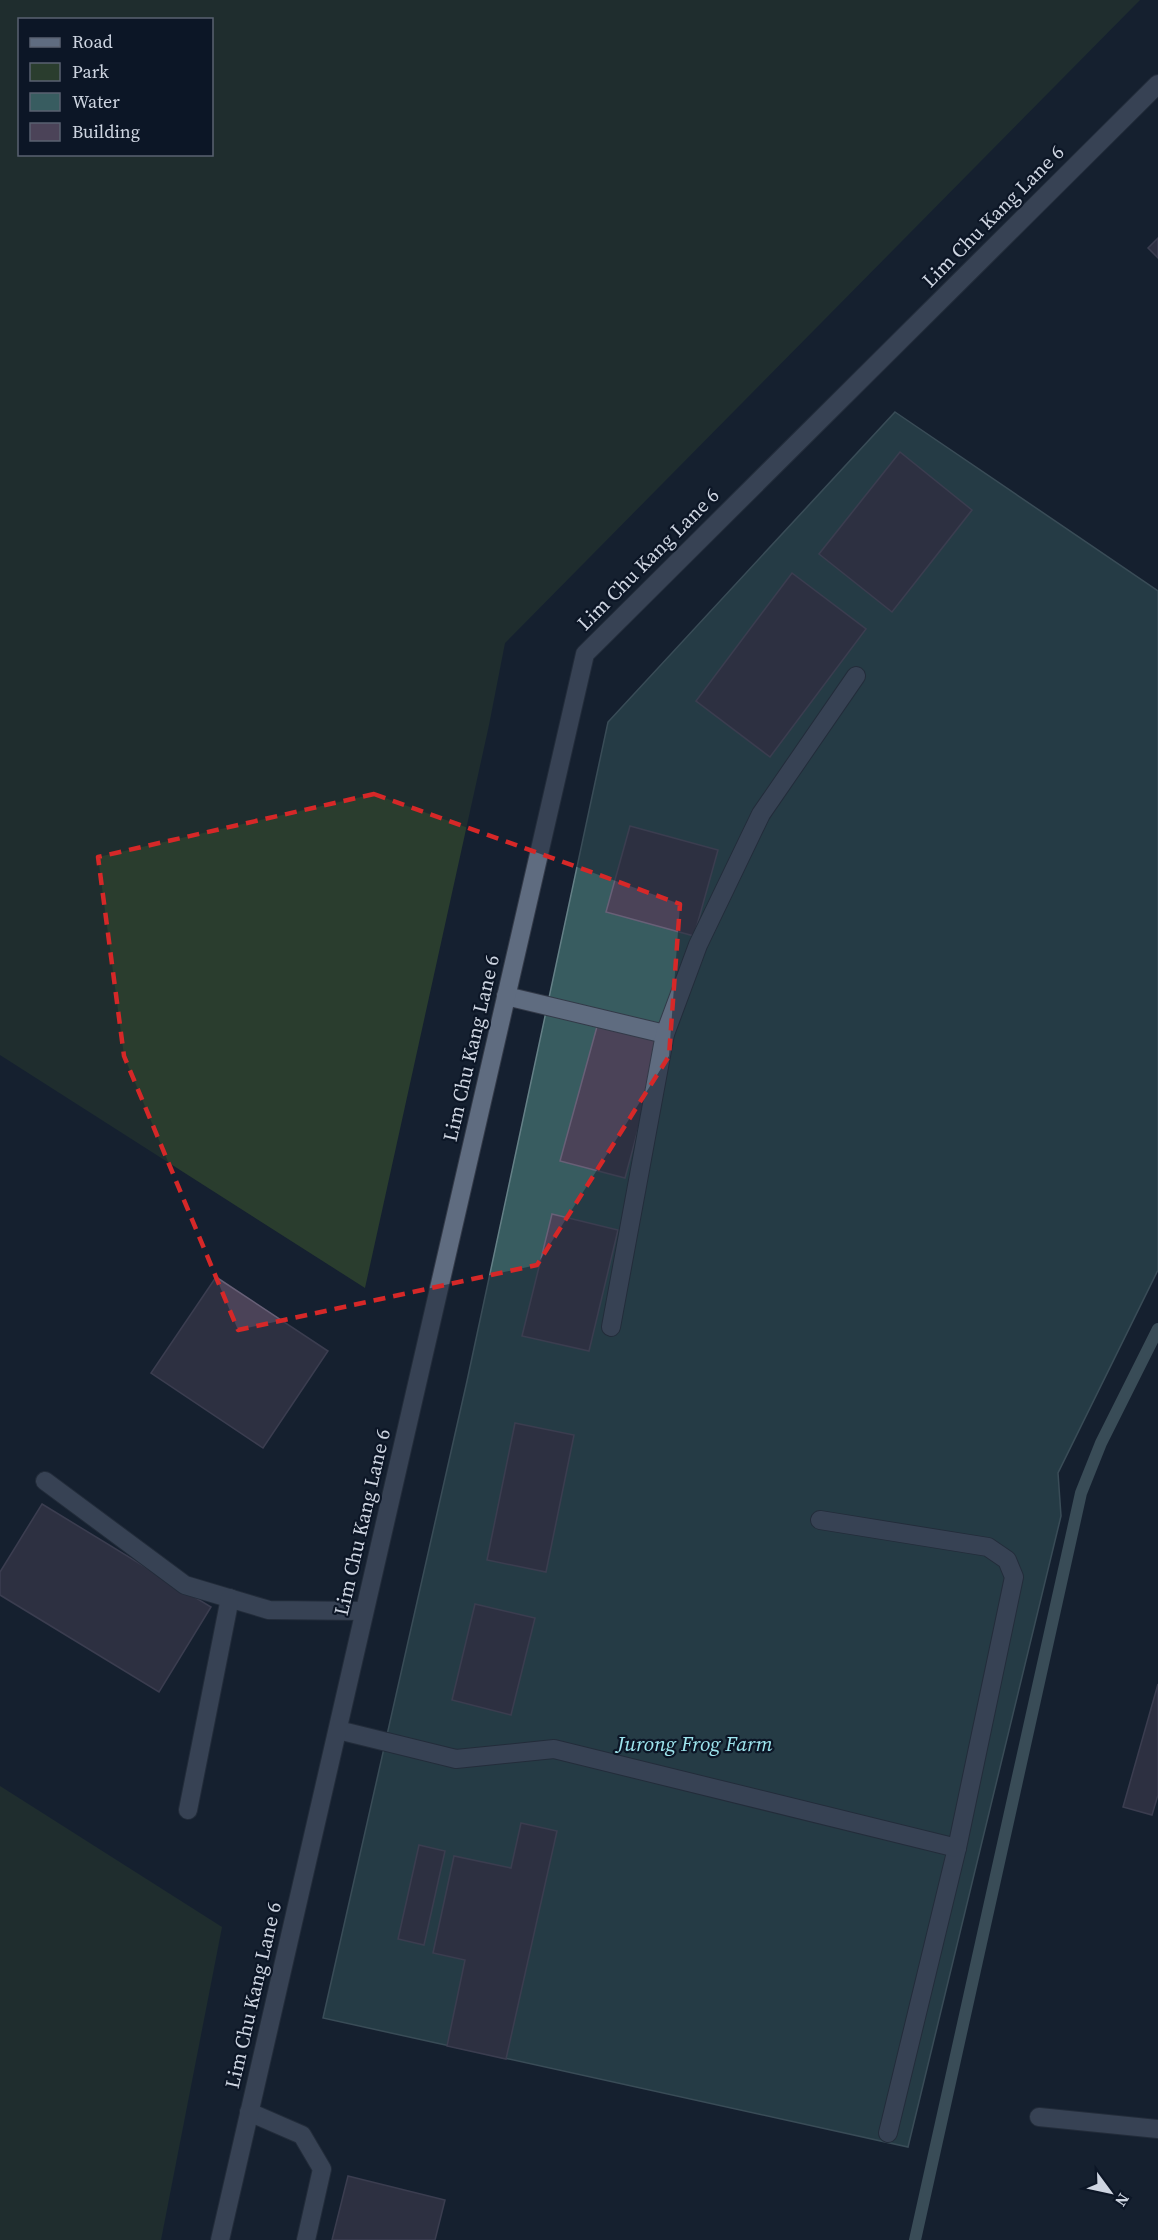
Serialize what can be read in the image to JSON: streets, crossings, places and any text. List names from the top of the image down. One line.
{"streets":{"street":["Lim Chu Kang Lane 6"]},"water":["Jurong Frog Farm"],"legend":["Road","Park","Water","Building"],"north":"bottom right"}
